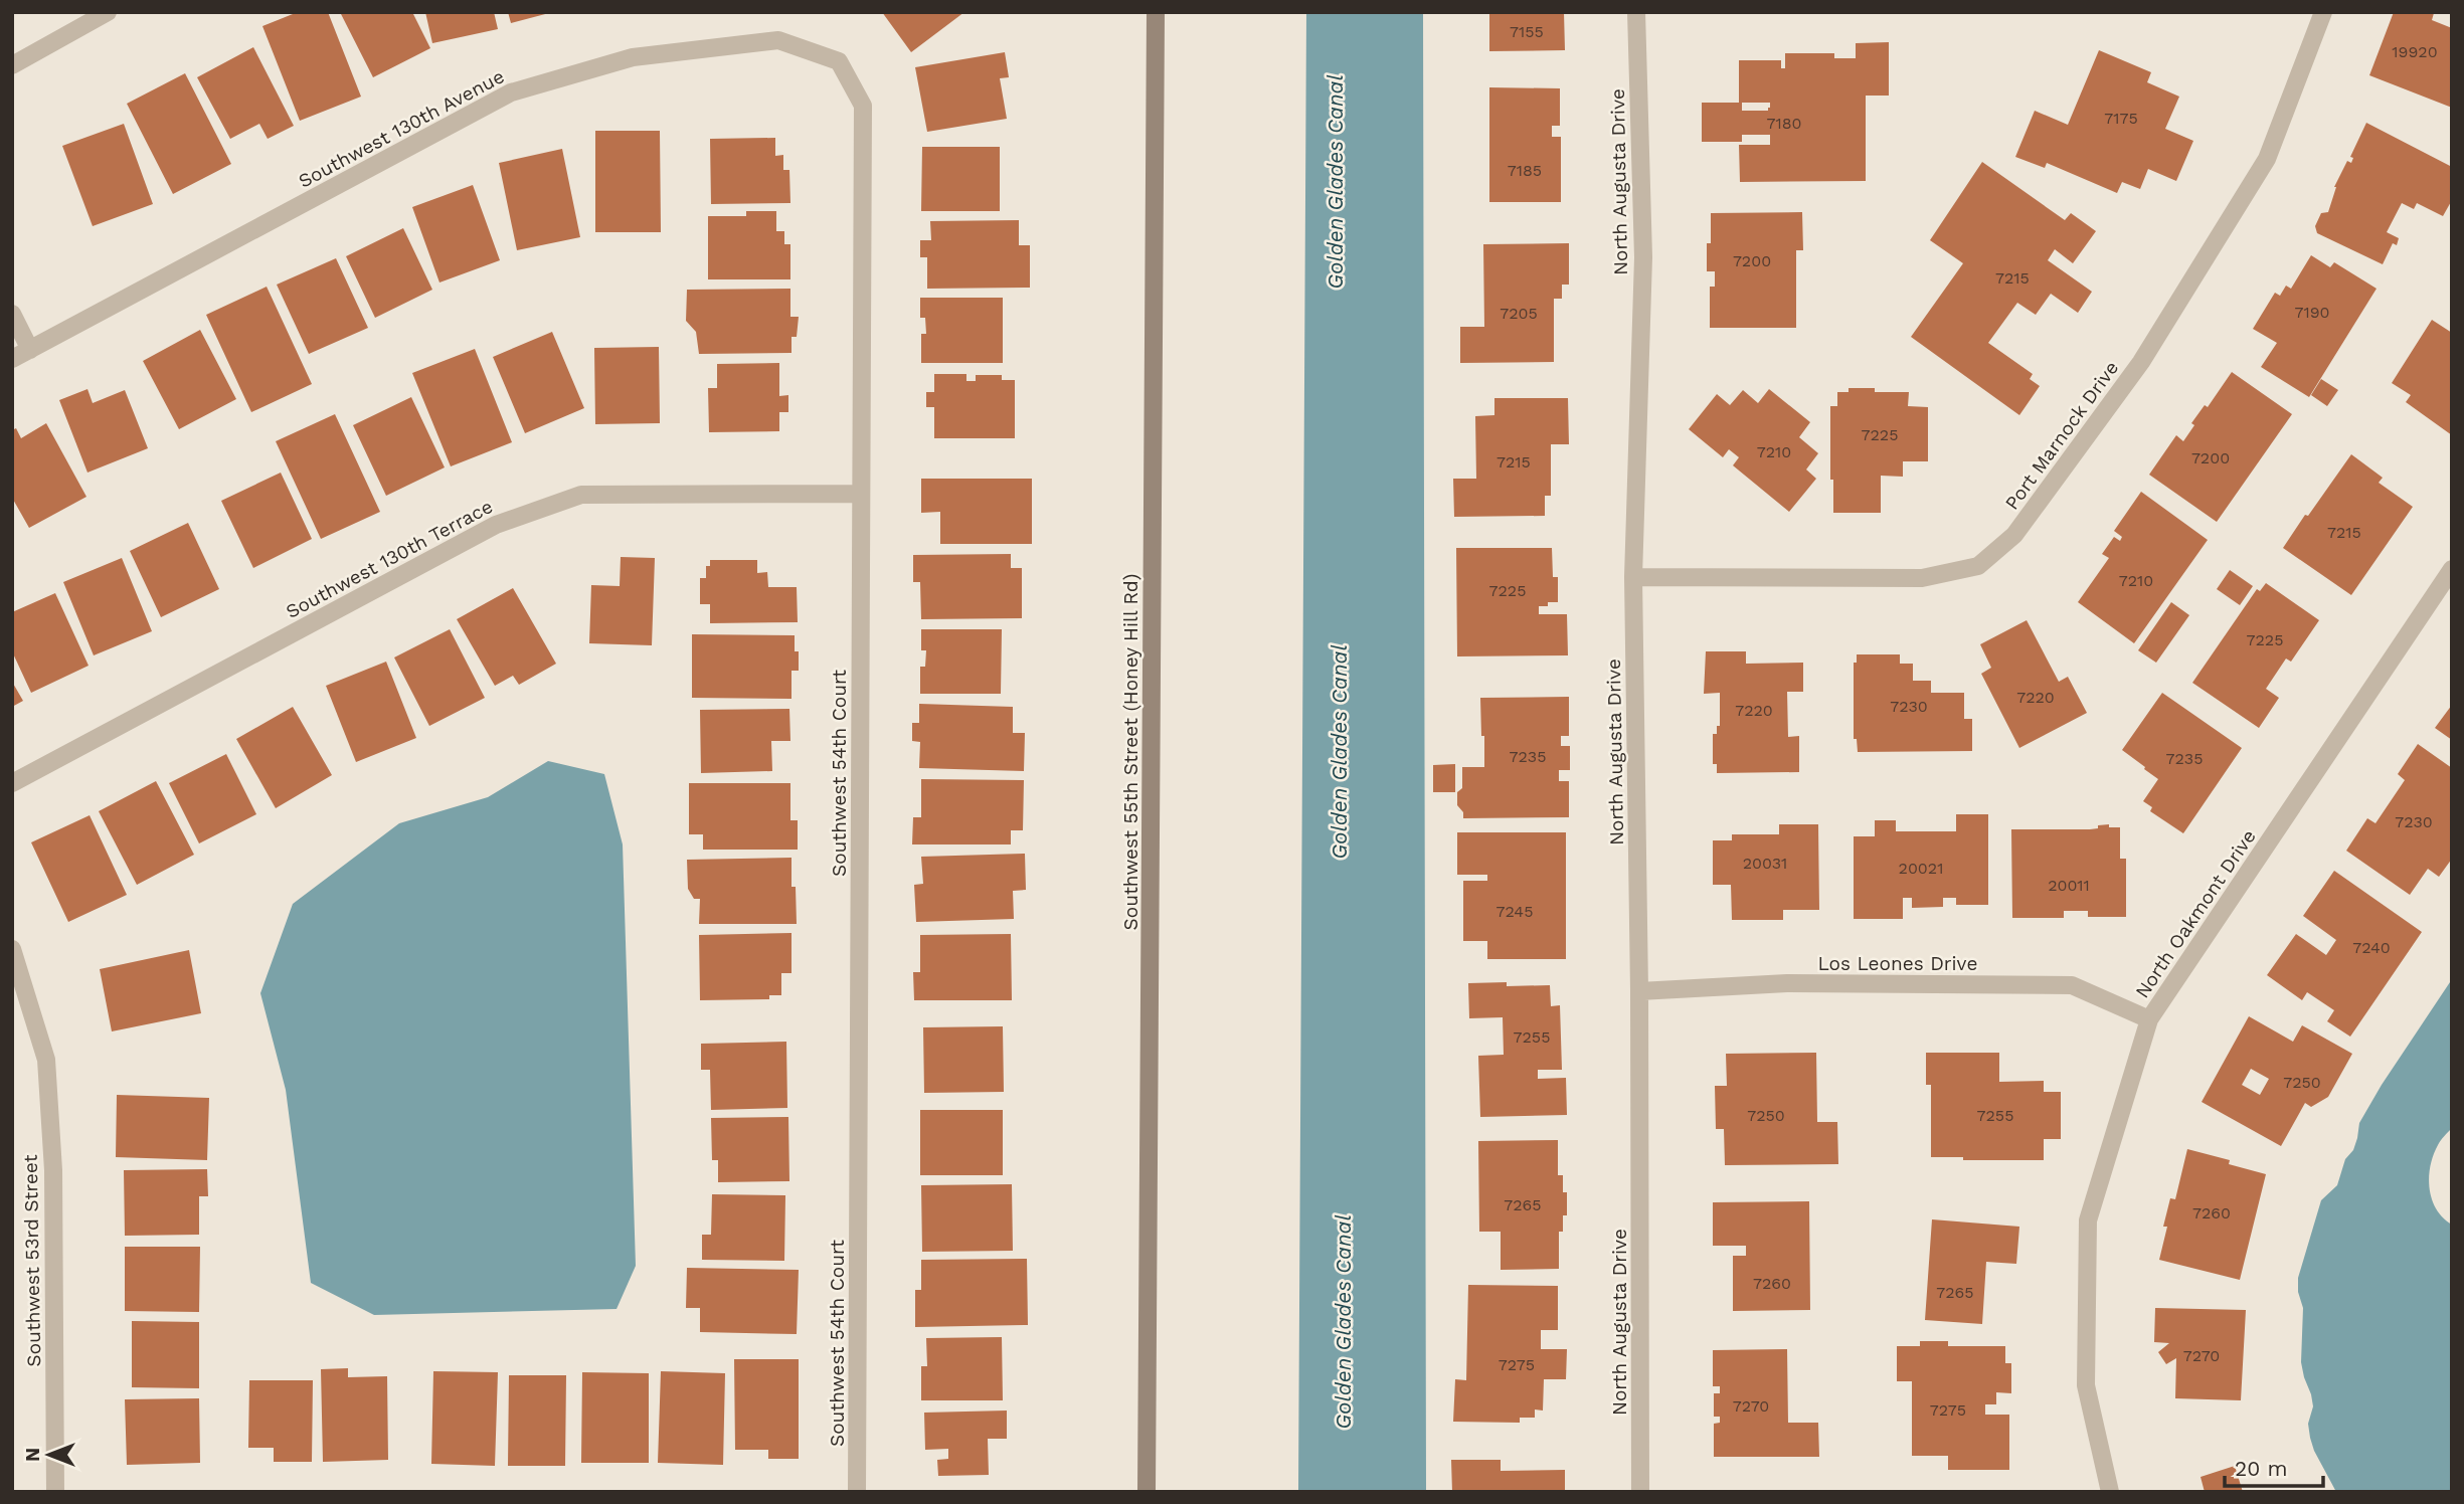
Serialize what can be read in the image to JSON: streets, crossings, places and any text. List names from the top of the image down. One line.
{"streets":{"street":["Southwest 130th Avenue","North Augusta Drive","Port Marnock Drive","Southwest 130th Terrace","Southwest 55th Street (Honey Hill Rd)","Southwest 54th Court","North Oakmont Drive","Los Leones Drive","Southwest 53rd Street"]},"crossings":[["Southwest 130th Avenue","Southwest 54th Court"],["North Augusta Drive","Port Marnock Drive"],["North Augusta Drive","Los Leones Drive"],["Southwest 130th Terrace","Southwest 54th Court"],["North Oakmont Drive","Los Leones Drive"]],"water":["Golden Glades Canal"],"house_numbers":["7155","19920","7175","7180","7185","7200","7215","7190","7205","7225","7210","7200","7215","7215","7210","7225","7225","7220","7230","7220","7235","7235","7230","20031","20021","20011","7245","7240","7255","7250","7250","7255","7265","7260","7260","7265","7270","7275","7270","7275"],"scale_bar":"20 m","north":"left"}
